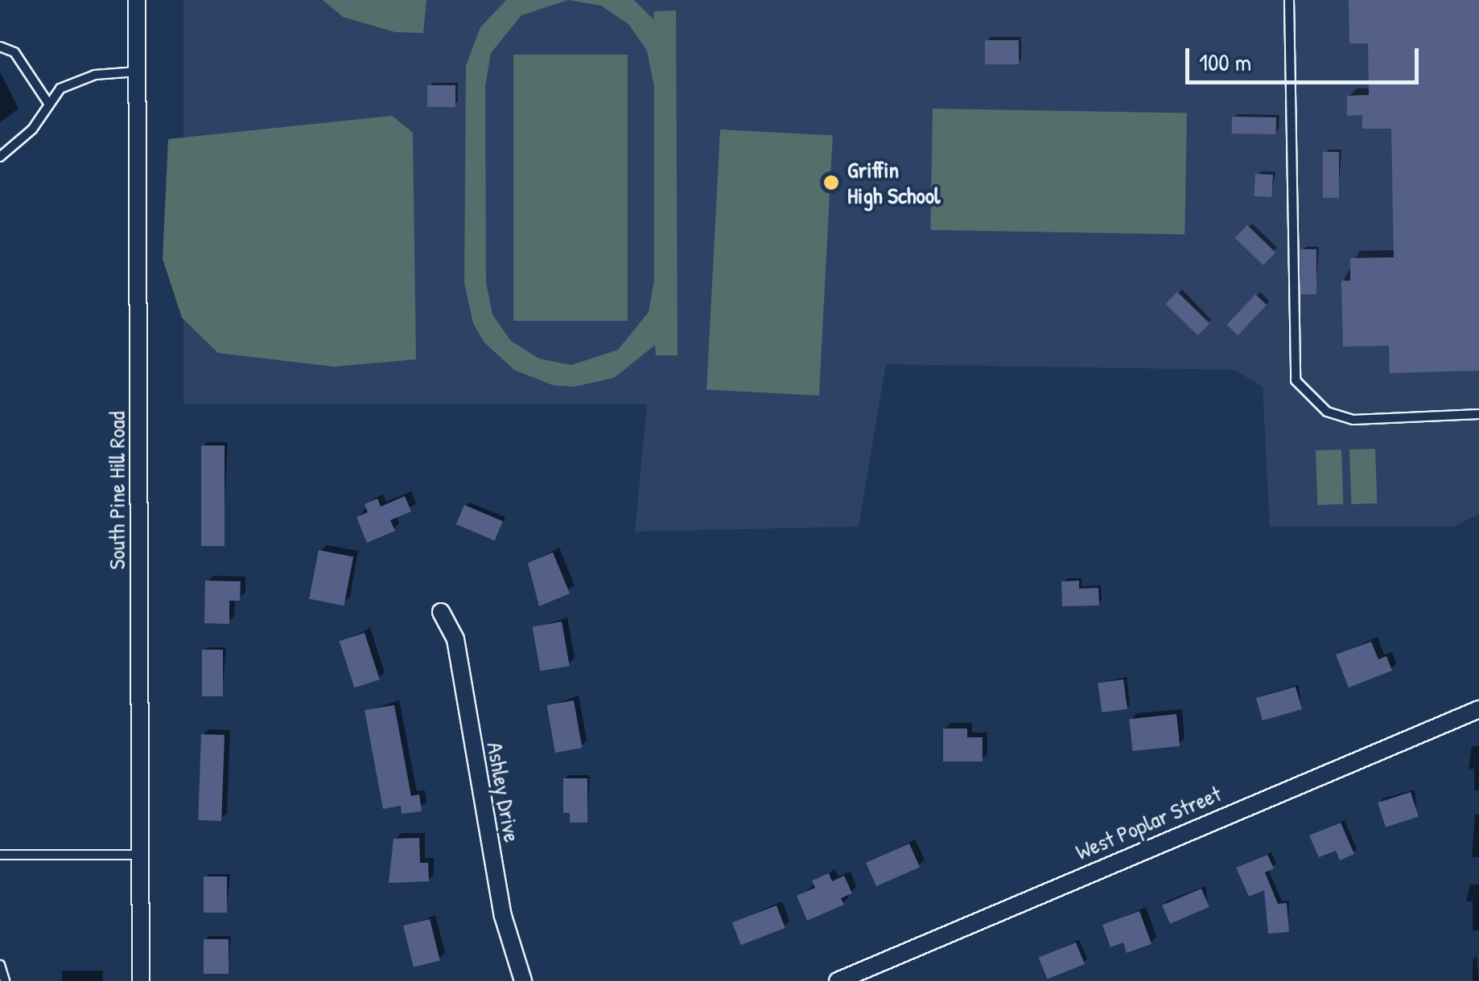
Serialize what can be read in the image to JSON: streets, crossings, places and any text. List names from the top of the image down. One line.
{"streets":{"street":["South Pine Hill Road","Ashley Drive","West Poplar Street"]},"places":["Griffin High School"],"scale_bar":"100 m"}
